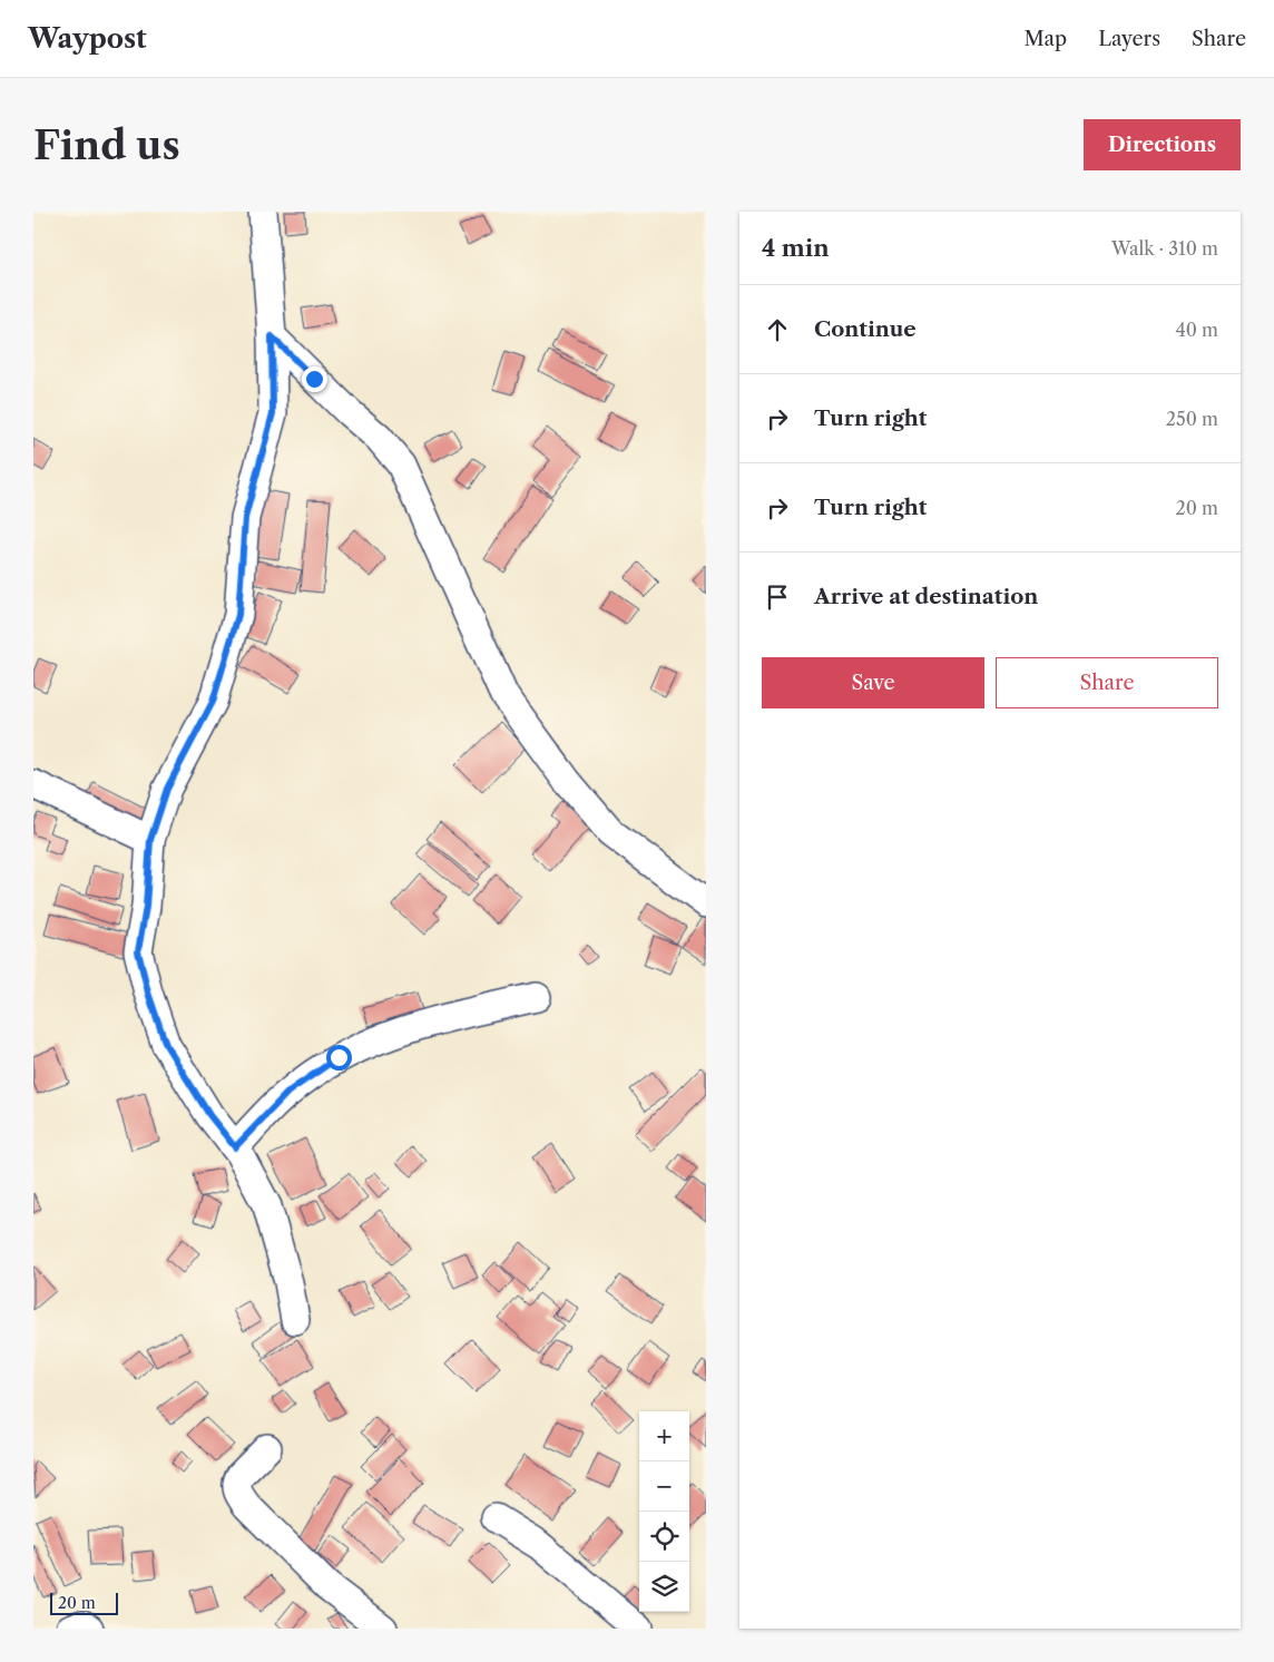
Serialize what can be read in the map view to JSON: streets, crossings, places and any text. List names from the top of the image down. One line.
{"scale_bar":"20 m","page":{"header":"Waypost","nav":["Map","Layers","Share"],"buttons":["Directions",["Save","Share"]],"title":"Find us","heading":["4 min","Walk · 310 m"],"list":[["Continue","40 m"],["Turn right","250 m"],["Turn right","20 m"],"Arrive at destination"],"map_buttons":["+","−"],"scale":"20 m"}}
